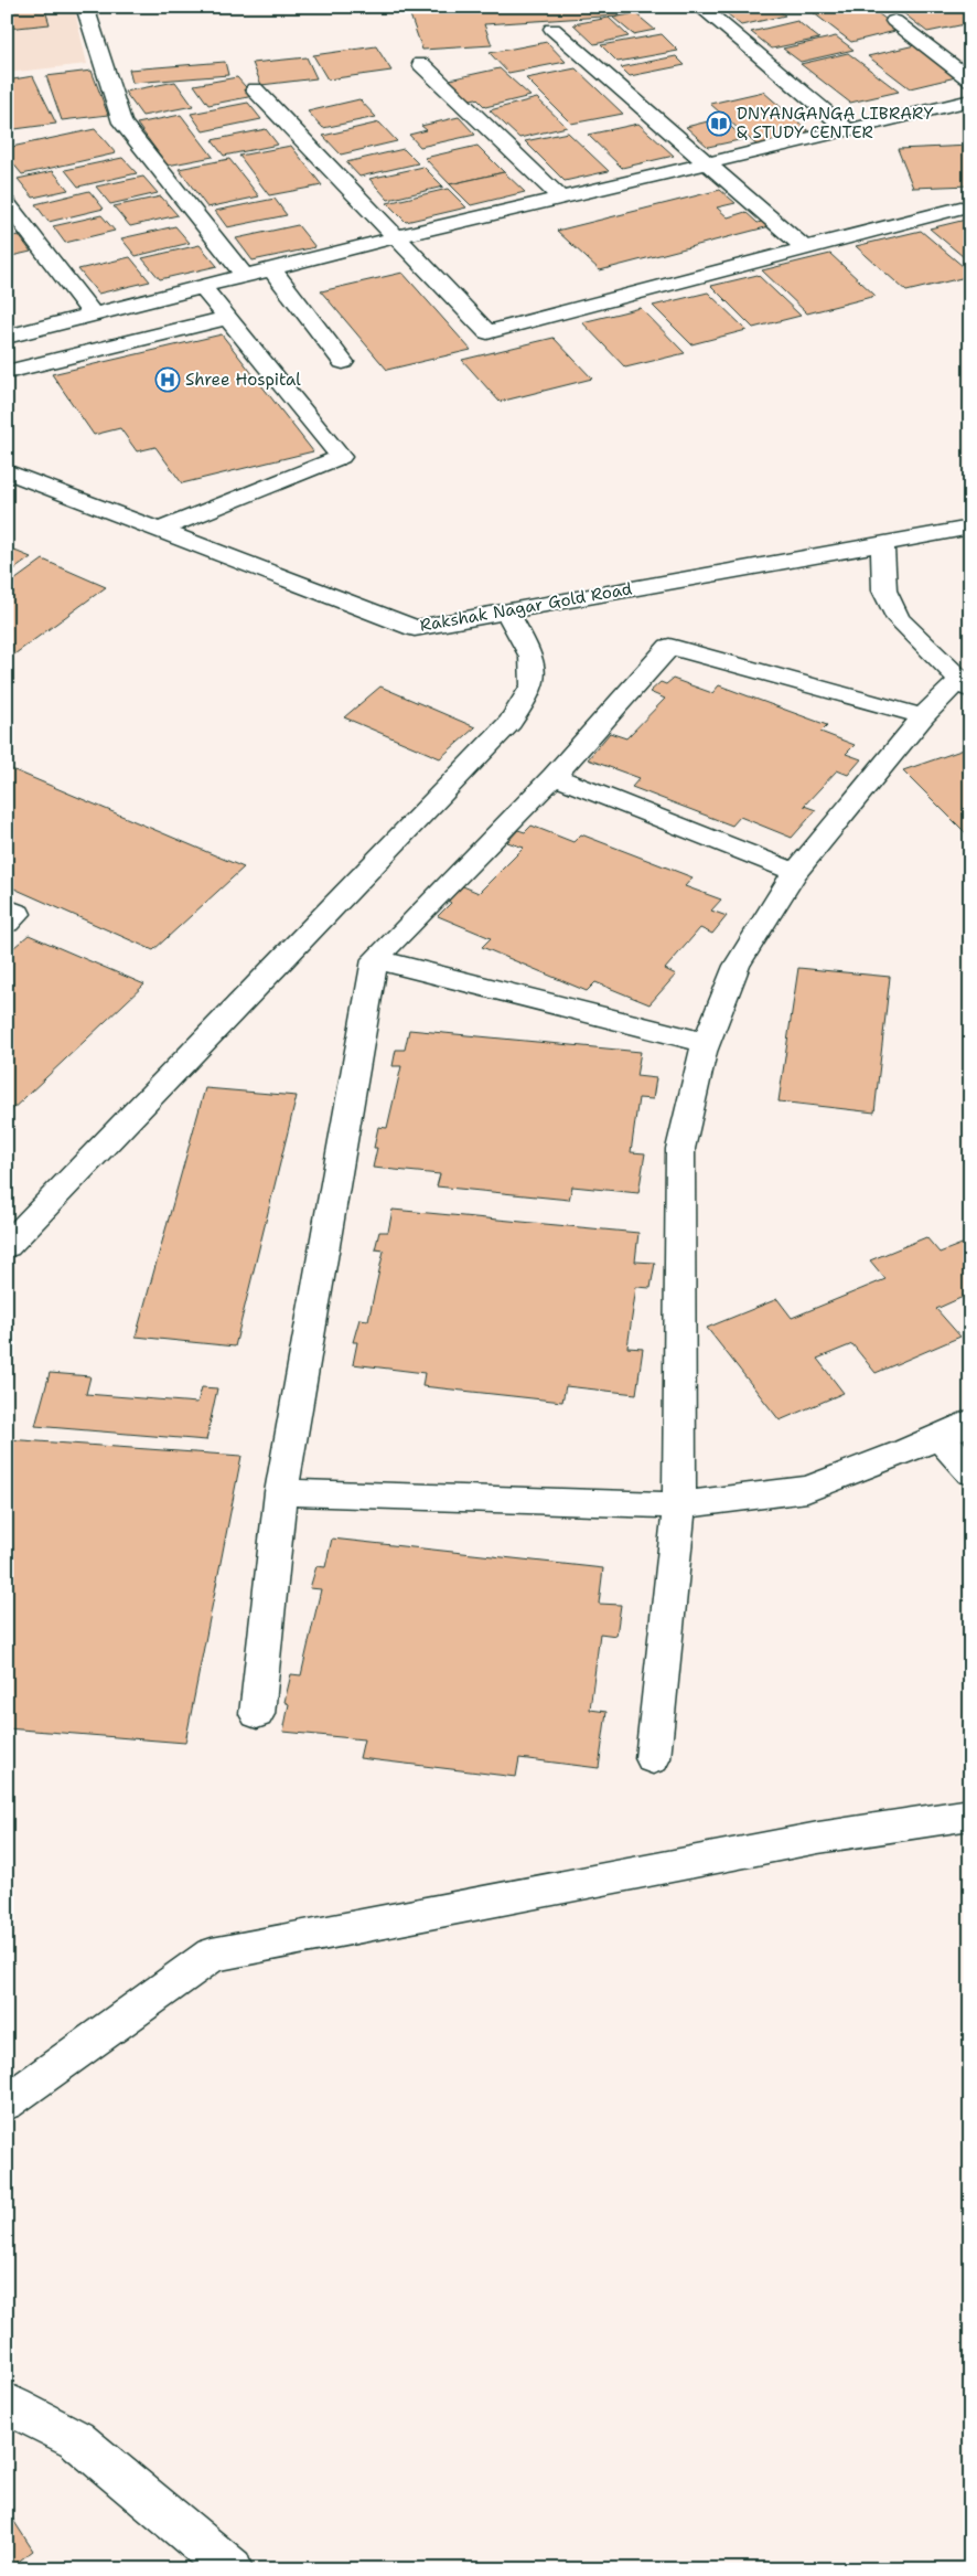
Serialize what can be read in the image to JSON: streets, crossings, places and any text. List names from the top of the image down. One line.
{"streets":{"street":["Rakshak Nagar Gold Road"]},"places":{"library":["DNYANGANGA LIBRARY & STUDY CENTER"],"hospital":["Shree Hospital"]}}
